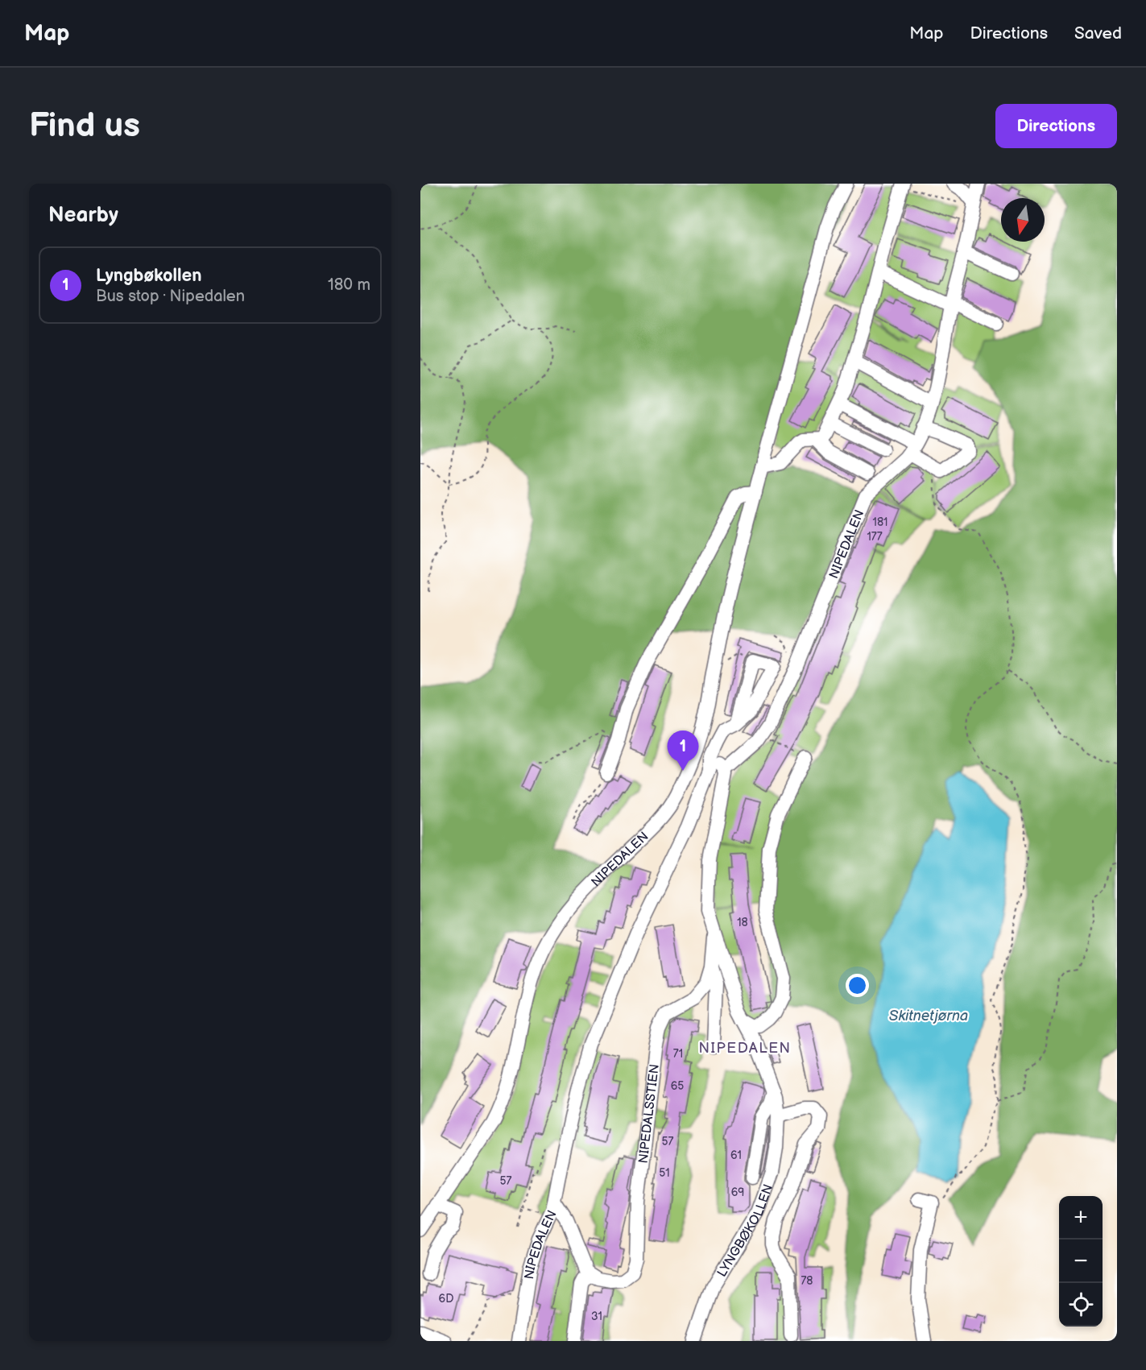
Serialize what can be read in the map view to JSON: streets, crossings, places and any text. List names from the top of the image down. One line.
{"streets":{"street":["NIPEDALEN","NIPEDALSSTIEN","LYNGBØKOLLEN"]},"crossings":[["NIPEDALEN","LYNGBØKOLLEN"],["NIPEDALSSTIEN","LYNGBØKOLLEN"]],"districts":["NIPEDALEN"],"water":["Skitnetjørna"],"house_numbers":["181","177","18","71","65","57","61","51","57","69","78","6D","31"],"north":"bottom","page":{"header":"Map","nav":["Map","Directions","Saved"],"buttons":"Directions","title":"Find us","heading":"Nearby","list":[{"mark":"1","name":"Lyngbøkollen","note":"Bus stop · Nipedalen","value":"180 m"}],"pins":"1","map_buttons":["+","−"]}}
